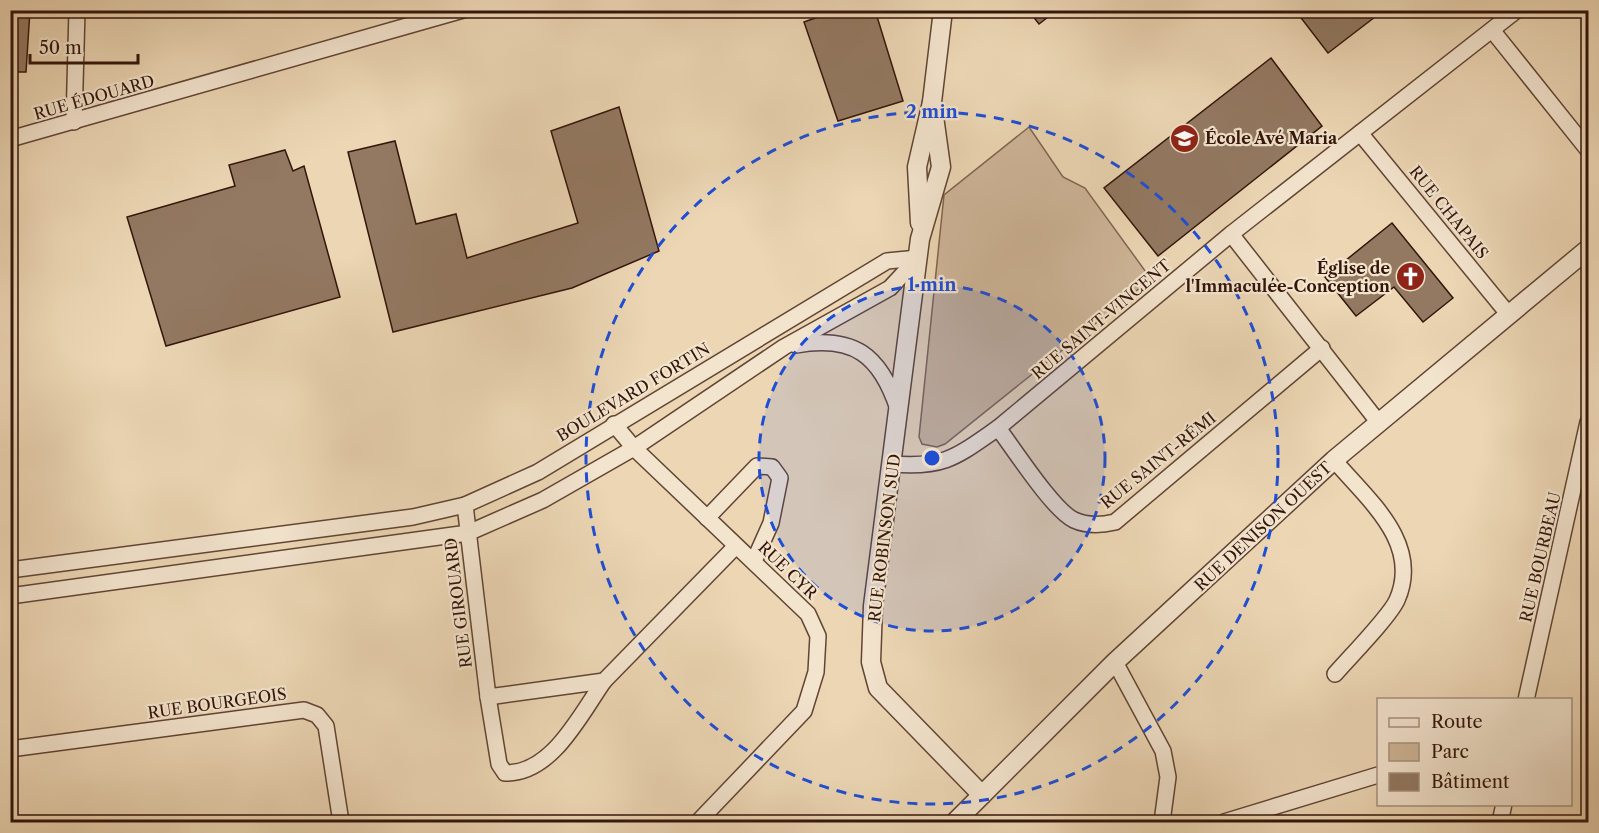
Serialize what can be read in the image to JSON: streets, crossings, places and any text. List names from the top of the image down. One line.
{"streets":{"street":["RUE ÉDOUARD","RUE CHAPAIS","RUE SAINT-VINCENT","BOULEVARD FORTIN","RUE SAINT-RÉMI","RUE DENISON OUEST","RUE ROBINSON SUD","RUE BOURBEAU","RUE CYR","RUE GIROUARD","RUE BOURGEOIS"]},"crossings":[["RUE CHAPAIS","RUE SAINT-VINCENT"],["RUE CHAPAIS","RUE DENISON OUEST"],["RUE SAINT-VINCENT","RUE SAINT-RÉMI"],["RUE SAINT-VINCENT","RUE ROBINSON SUD"],["BOULEVARD FORTIN","RUE ROBINSON SUD"],["BOULEVARD FORTIN","RUE CYR"],["BOULEVARD FORTIN","RUE GIROUARD"],["RUE DENISON OUEST","RUE ROBINSON SUD"],["RUE CYR","RUE GIROUARD"]],"places":{"school or university":["École Avé Maria"],"church":["Église de l'Immaculée-Conception"]},"legend":["Route","Parc","Bâtiment"],"scale_bar":"50 m","rings":["2 min","1 min"]}
